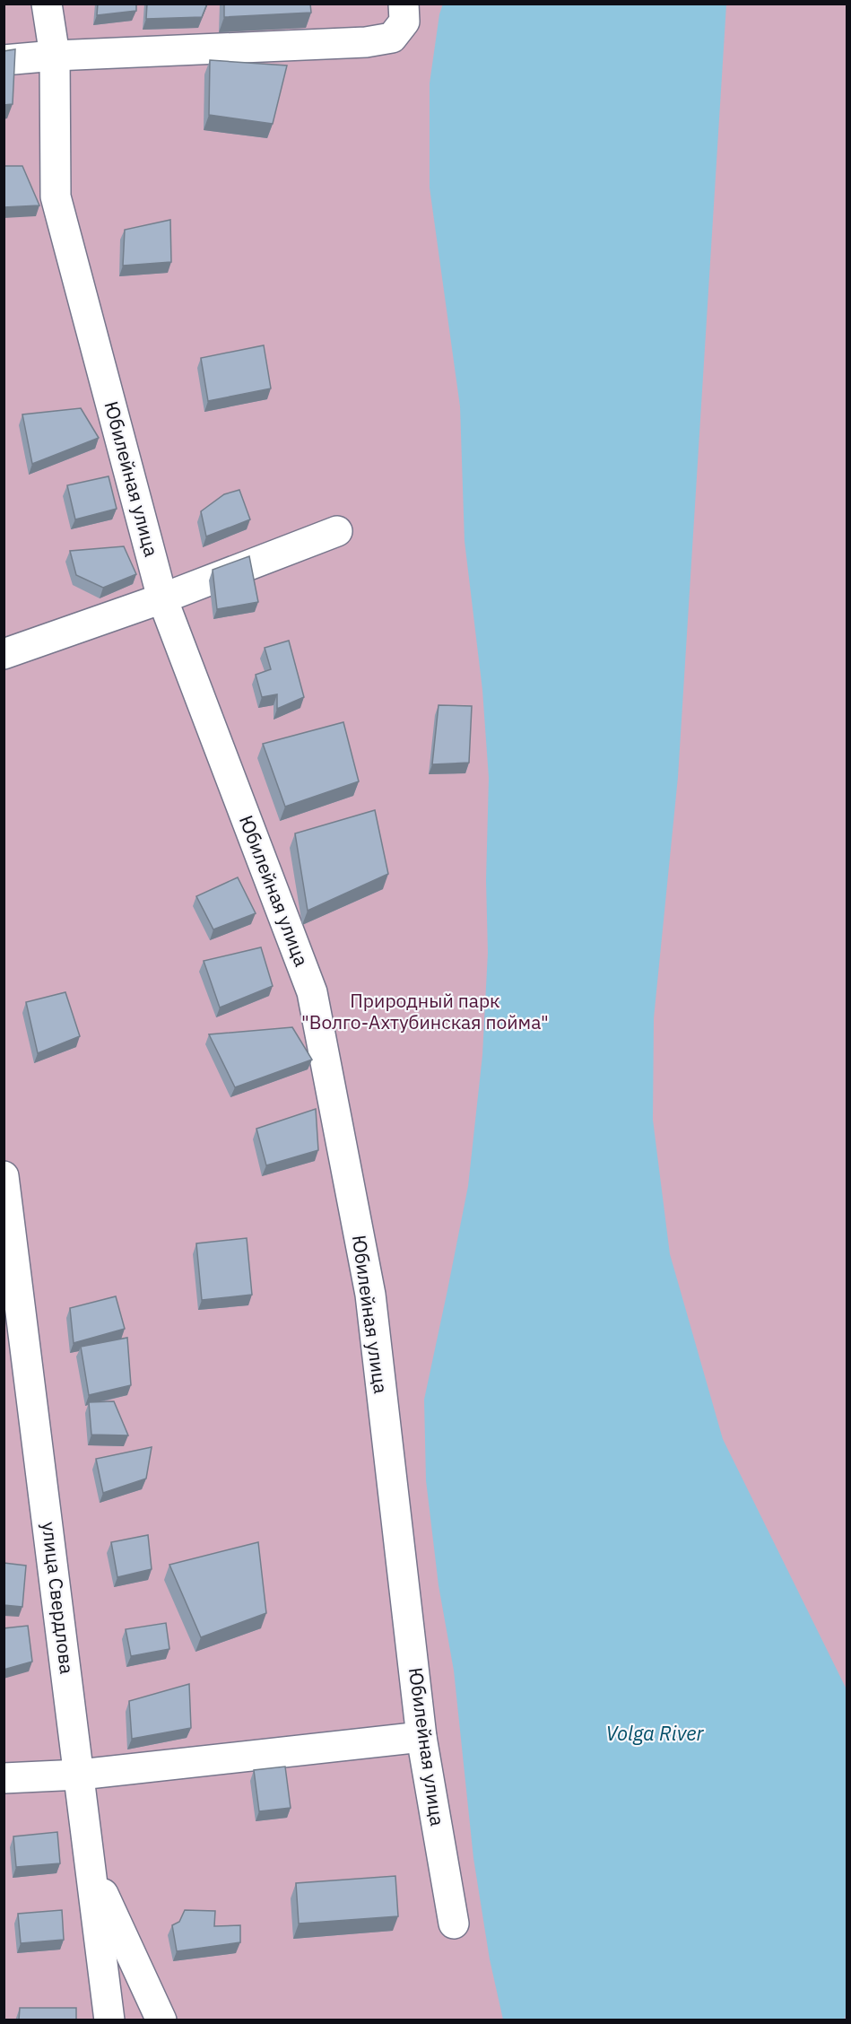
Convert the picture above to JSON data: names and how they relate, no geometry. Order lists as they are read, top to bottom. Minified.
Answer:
{"streets":{"street":["Юбилейная улица","улица Свердлова"]},"water":["Volga River"],"parks":["Природный парк \"Волго-Ахтубинская пойма\""]}
